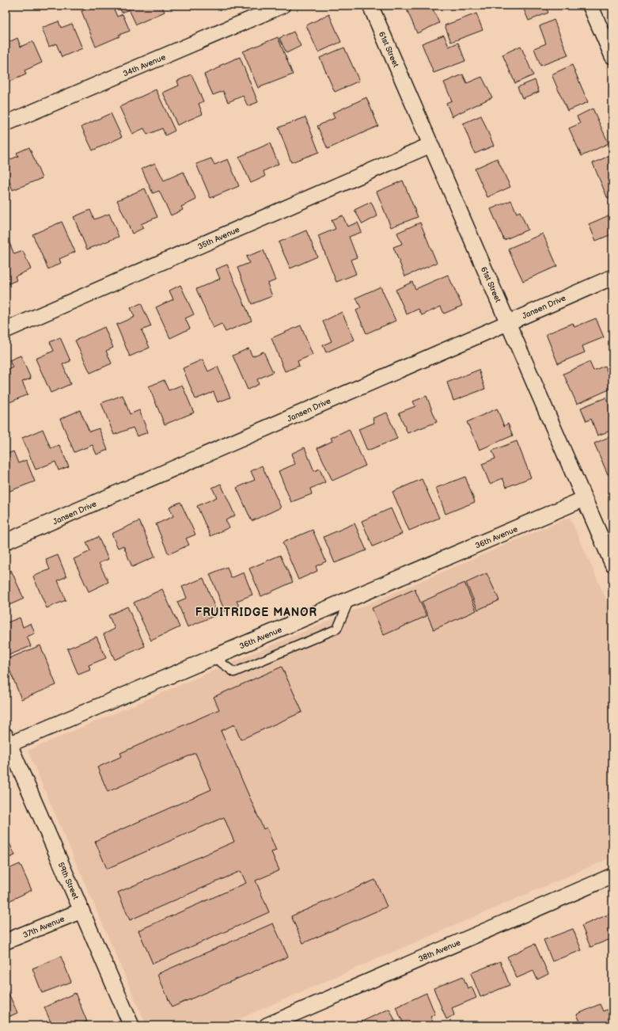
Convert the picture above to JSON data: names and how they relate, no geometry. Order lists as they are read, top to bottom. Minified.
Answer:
{"streets":{"street":["61st Street","34th Avenue","35th Avenue","Jansen Drive","36th Avenue","59th Street","37th Avenue","38th Avenue"]},"crossings":[["61st Street","35th Avenue"],["61st Street","Jansen Drive"],["61st Street","36th Avenue"],["36th Avenue","59th Street"],["59th Street","37th Avenue"]],"districts":["FRUITRIDGE MANOR"]}
